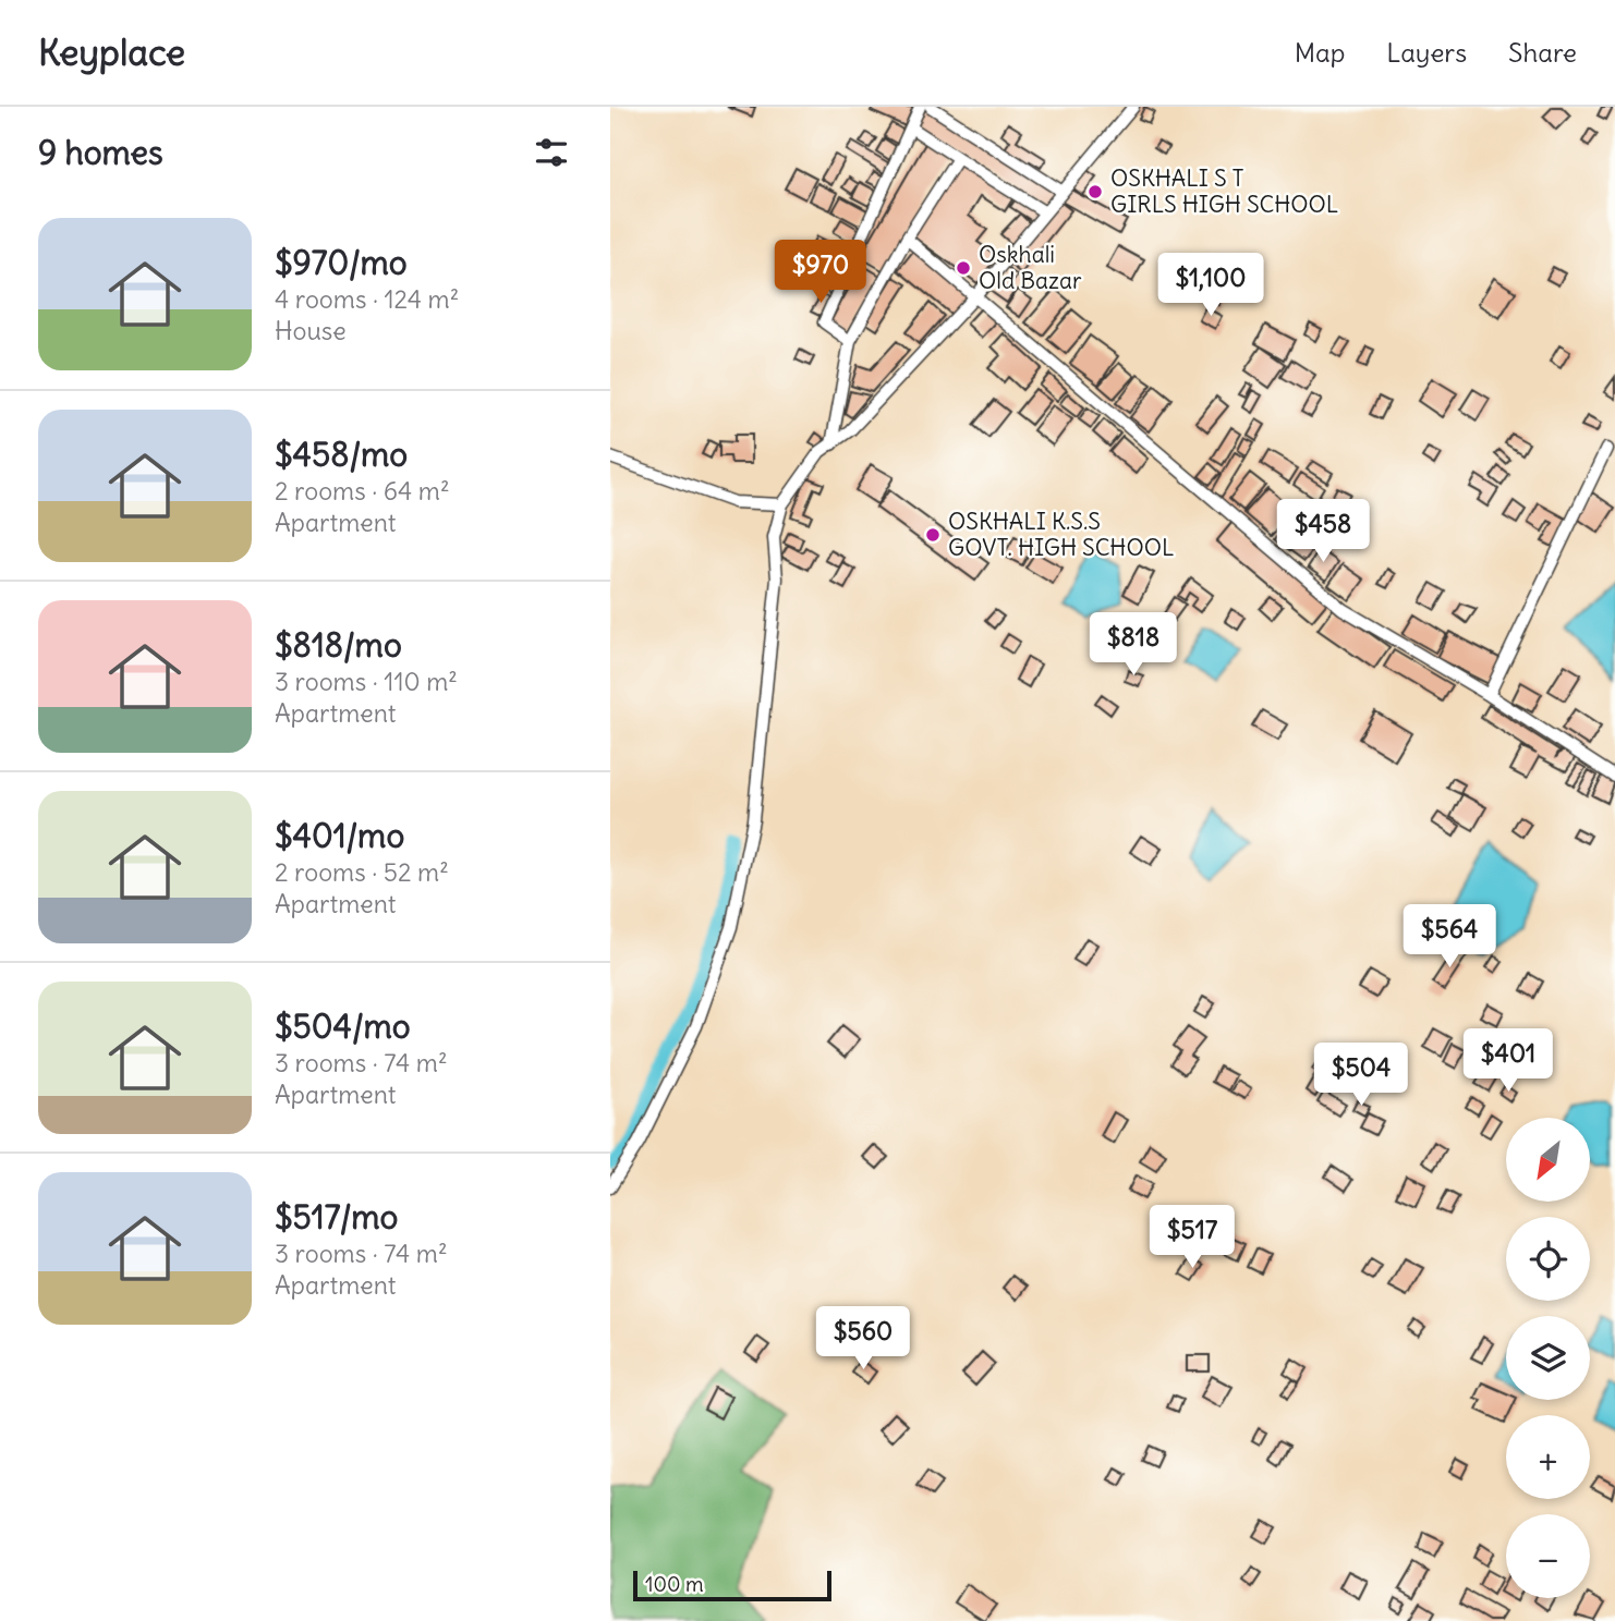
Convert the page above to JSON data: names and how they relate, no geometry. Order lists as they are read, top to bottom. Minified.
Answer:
{"places":["OSKHALI S T GIRLS HIGH SCHOOL","Oskhali Old Bazar","OSKHALI K.S.S GOVT. HIGH SCHOOL"],"scale_bar":"100 m","north":"bottom left","page":{"header":"Keyplace","nav":["Map","Layers","Share"],"heading":"9 homes","list":[{"name":"$970/mo","note":"4 rooms · 124 m² · House"},{"name":"$458/mo","note":"2 rooms · 64 m² · Apartment"},{"name":"$818/mo","note":"3 rooms · 110 m² · Apartment"},{"name":"$401/mo","note":"2 rooms · 52 m² · Apartment"},{"name":"$504/mo","note":"3 rooms · 74 m² · Apartment"},{"name":"$517/mo","note":"3 rooms · 74 m² · Apartment"}],"price":["$970","$1,100","$458","$818","$564","$401","$504","$517","$560"],"map_buttons":["+","−"],"scale":"100 m"}}
